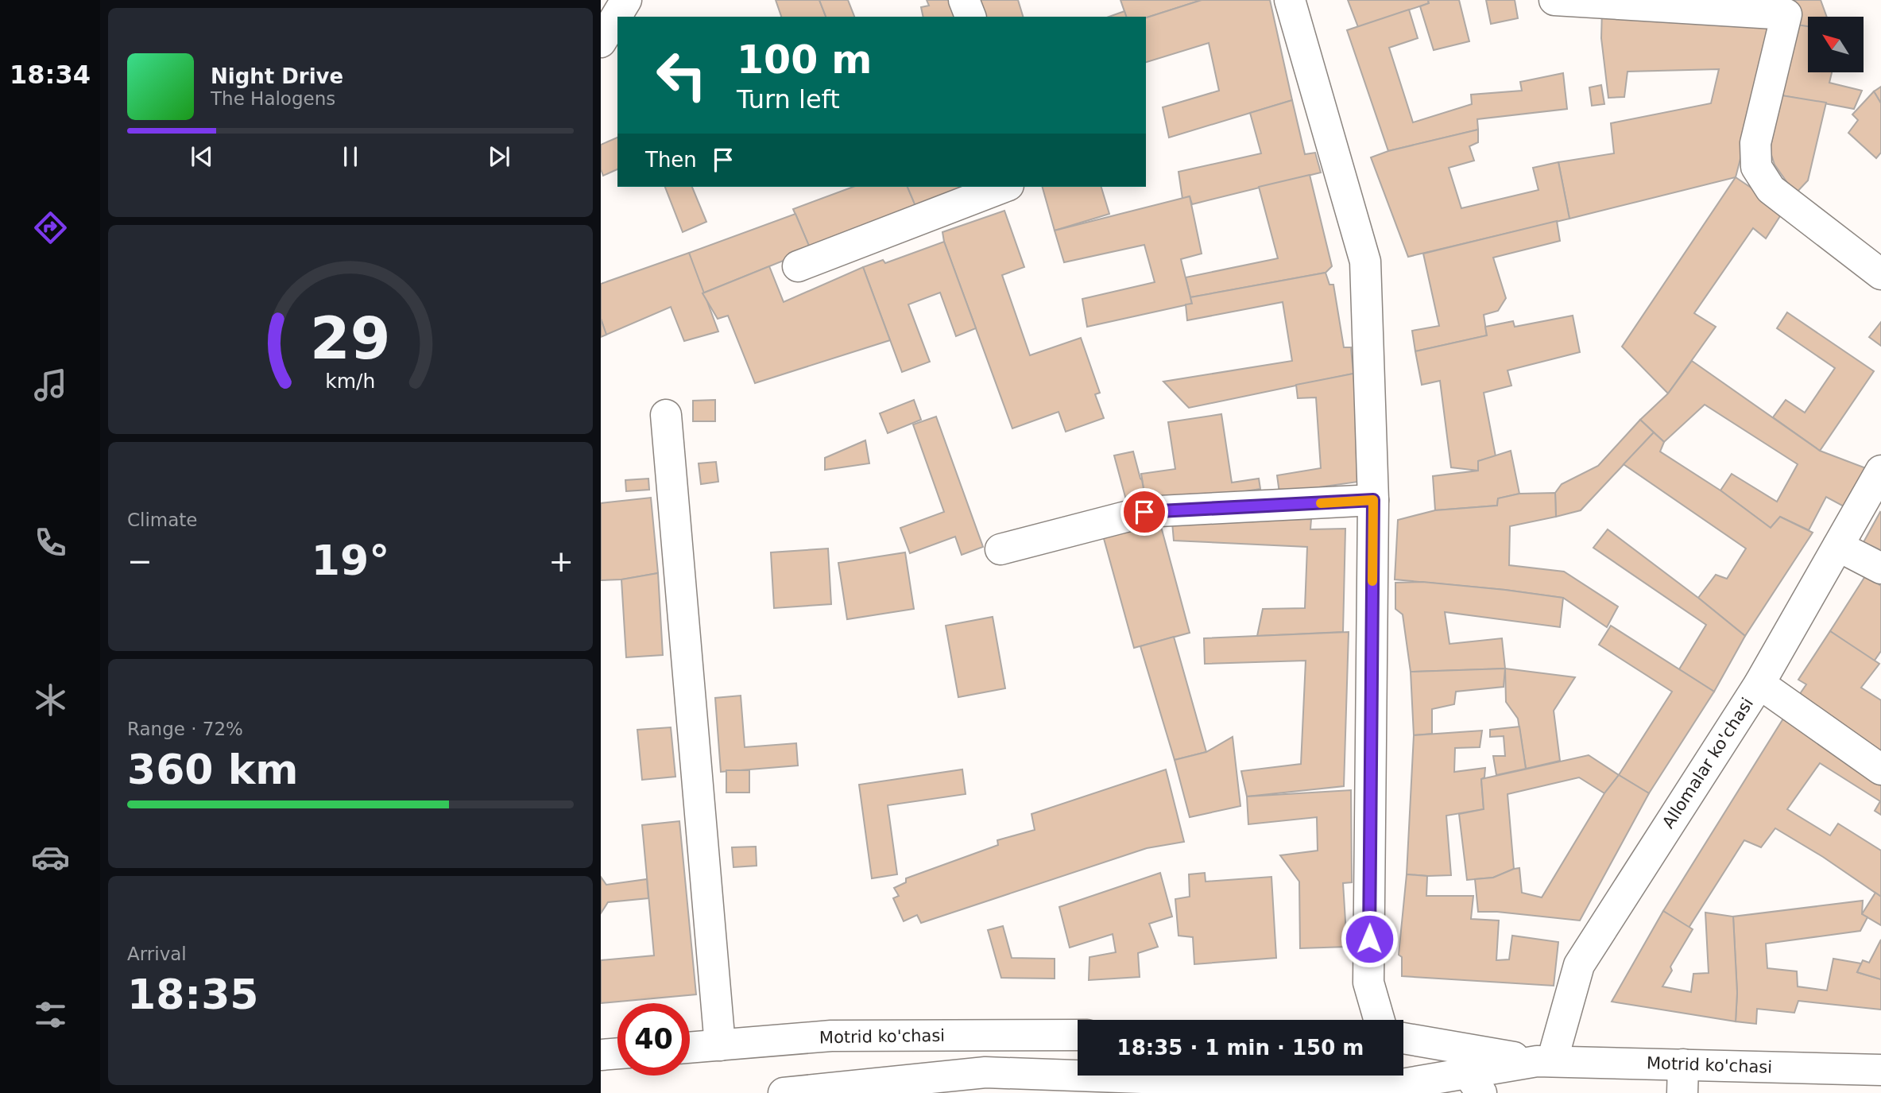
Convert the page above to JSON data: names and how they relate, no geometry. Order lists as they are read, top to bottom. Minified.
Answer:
{"streets":{"street":["Allomalar ko'chasi","Motrid ko'chasi"]},"crossings":[["Allomalar ko'chasi","Motrid ko'chasi"]],"north":"top left","page":{"tabs":"18:34","turn":["100 m","Turn left"],"song":["Night Drive","The Halogens"],"then":"Then","tile":["Climate",["Range · 72%","360 km"],["Arrival","18:35"]],"heat":["−","19°","+"],"limit":"40","trip":"18:35 · 1 min · 150 m","gauge":["29","km/h"]}}
